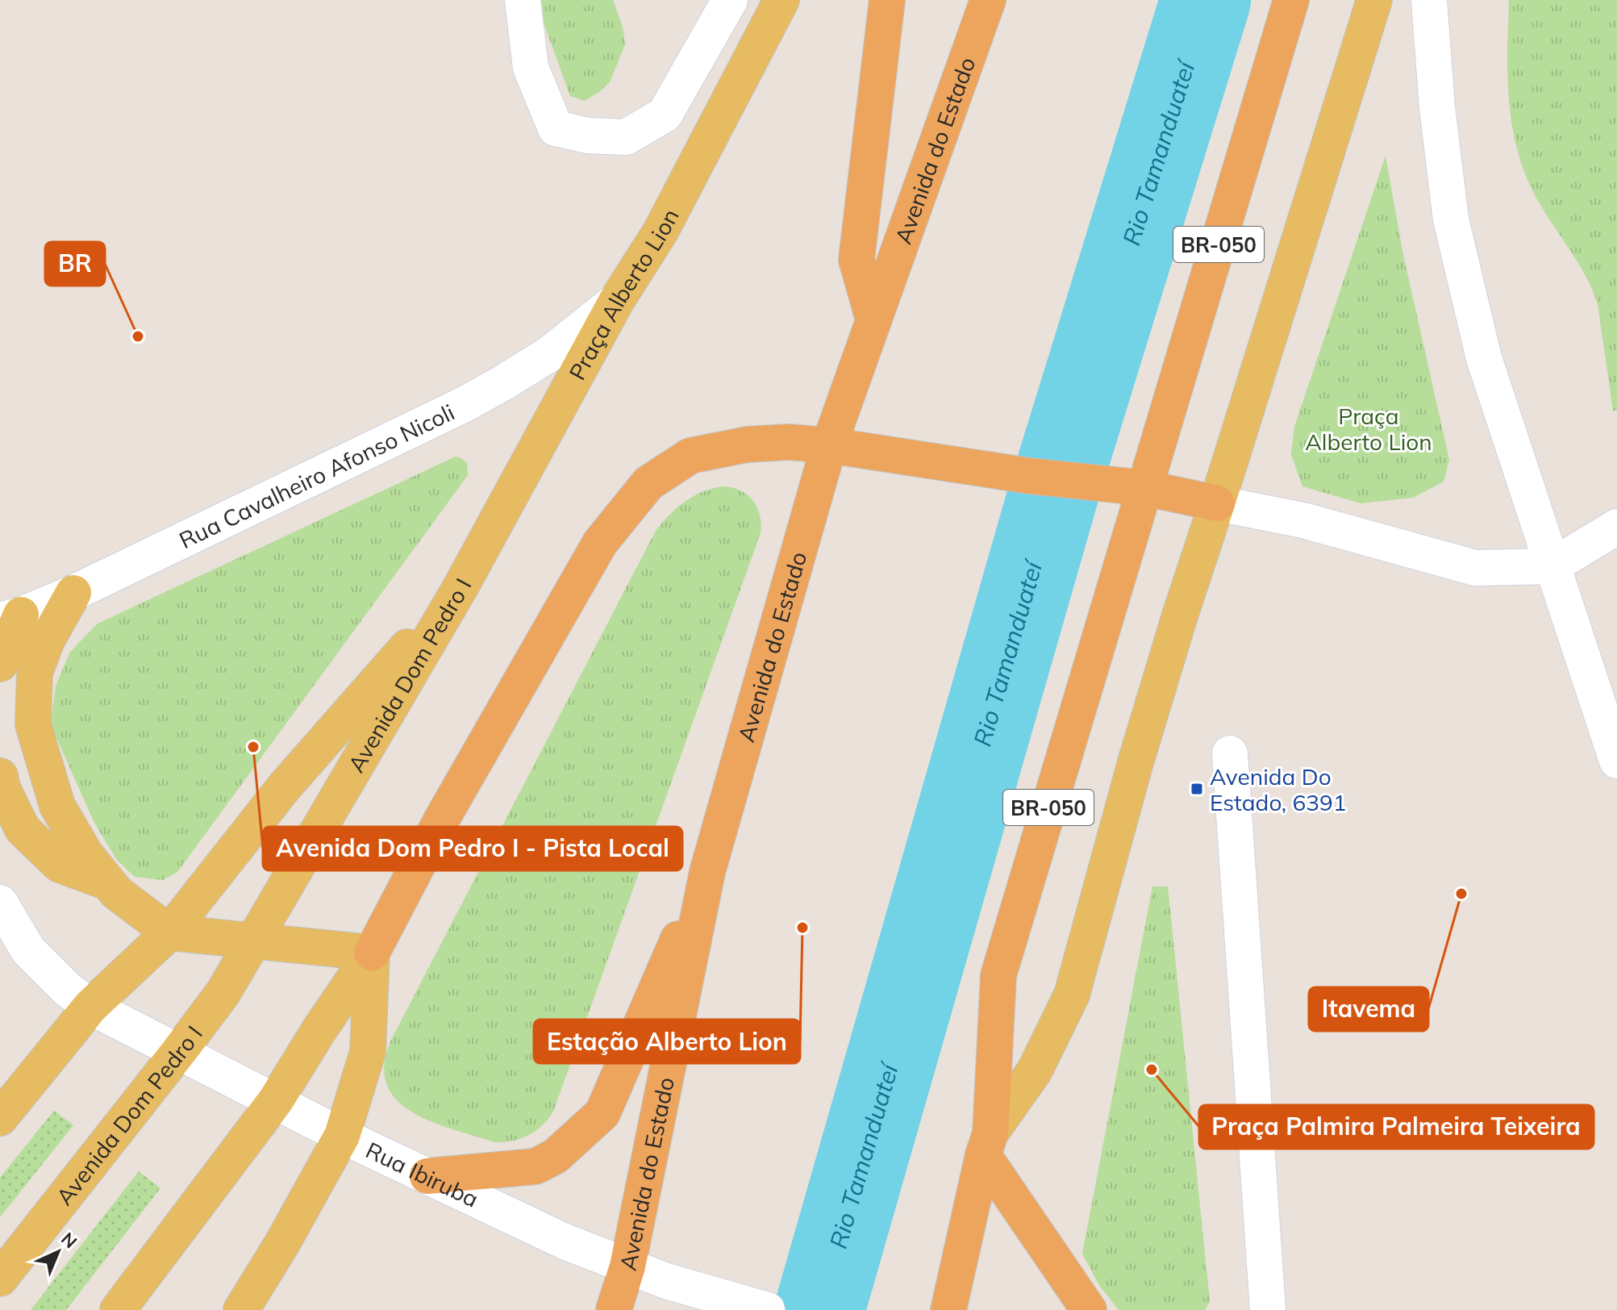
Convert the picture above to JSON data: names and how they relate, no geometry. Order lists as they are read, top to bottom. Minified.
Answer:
{"streets":{"highway":["Avenida do Estado","BR-050"],"main road":["Praça Alberto Lion","Avenida Dom Pedro I"],"street":["Rua Cavalheiro Afonso Nicoli","Rua Ibiruba"]},"crossings":[["Avenida do Estado","Rua Ibiruba"],["Praça Alberto Lion","Rua Cavalheiro Afonso Nicoli"],["Praça Alberto Lion","Avenida Dom Pedro I"],["Avenida Dom Pedro I","Rua Ibiruba"]],"water":["Rio Tamanduateí"],"parks":["Praça Alberto Lion"],"places":{"other":["BR","Avenida Dom Pedro I - Pista Local","Itavema","Estação Alberto Lion","Praça Palmira Palmeira Teixeira"],"transit":["Avenida Do Estado, 6391"]},"north":"top right"}
